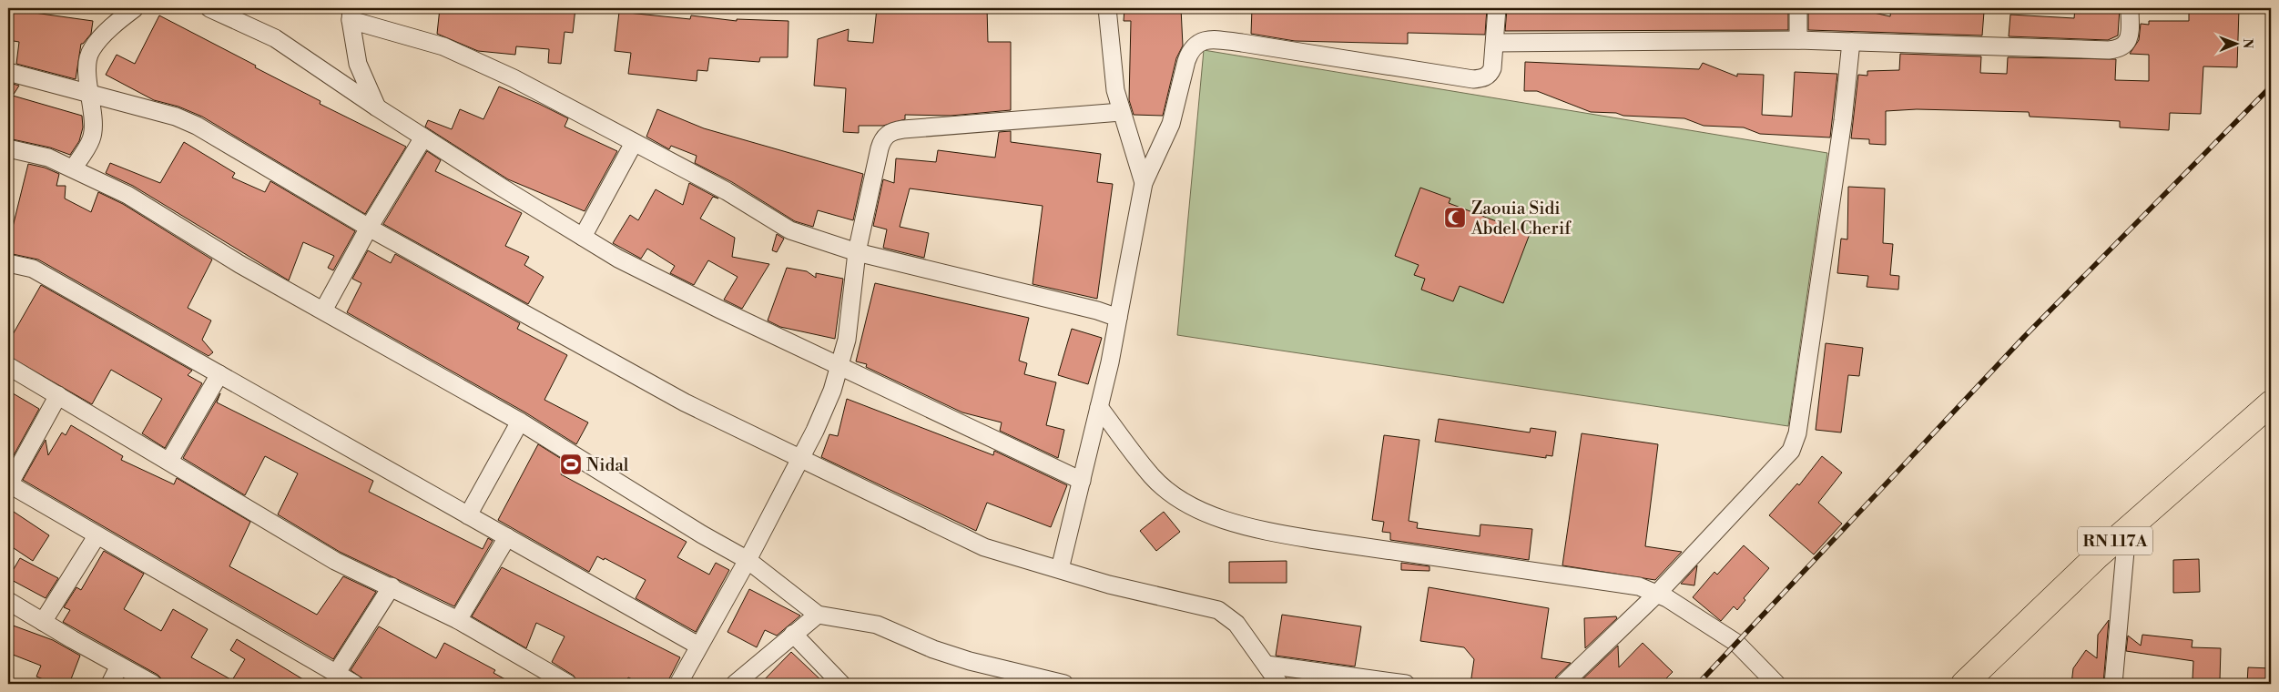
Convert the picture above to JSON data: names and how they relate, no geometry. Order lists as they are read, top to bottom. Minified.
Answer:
{"streets":{"main road":["RN 117A"]},"places":{"mosque":["Zaouia Sidi Abdel Cherif"],"sports":["Nidal"]},"north":"right"}
